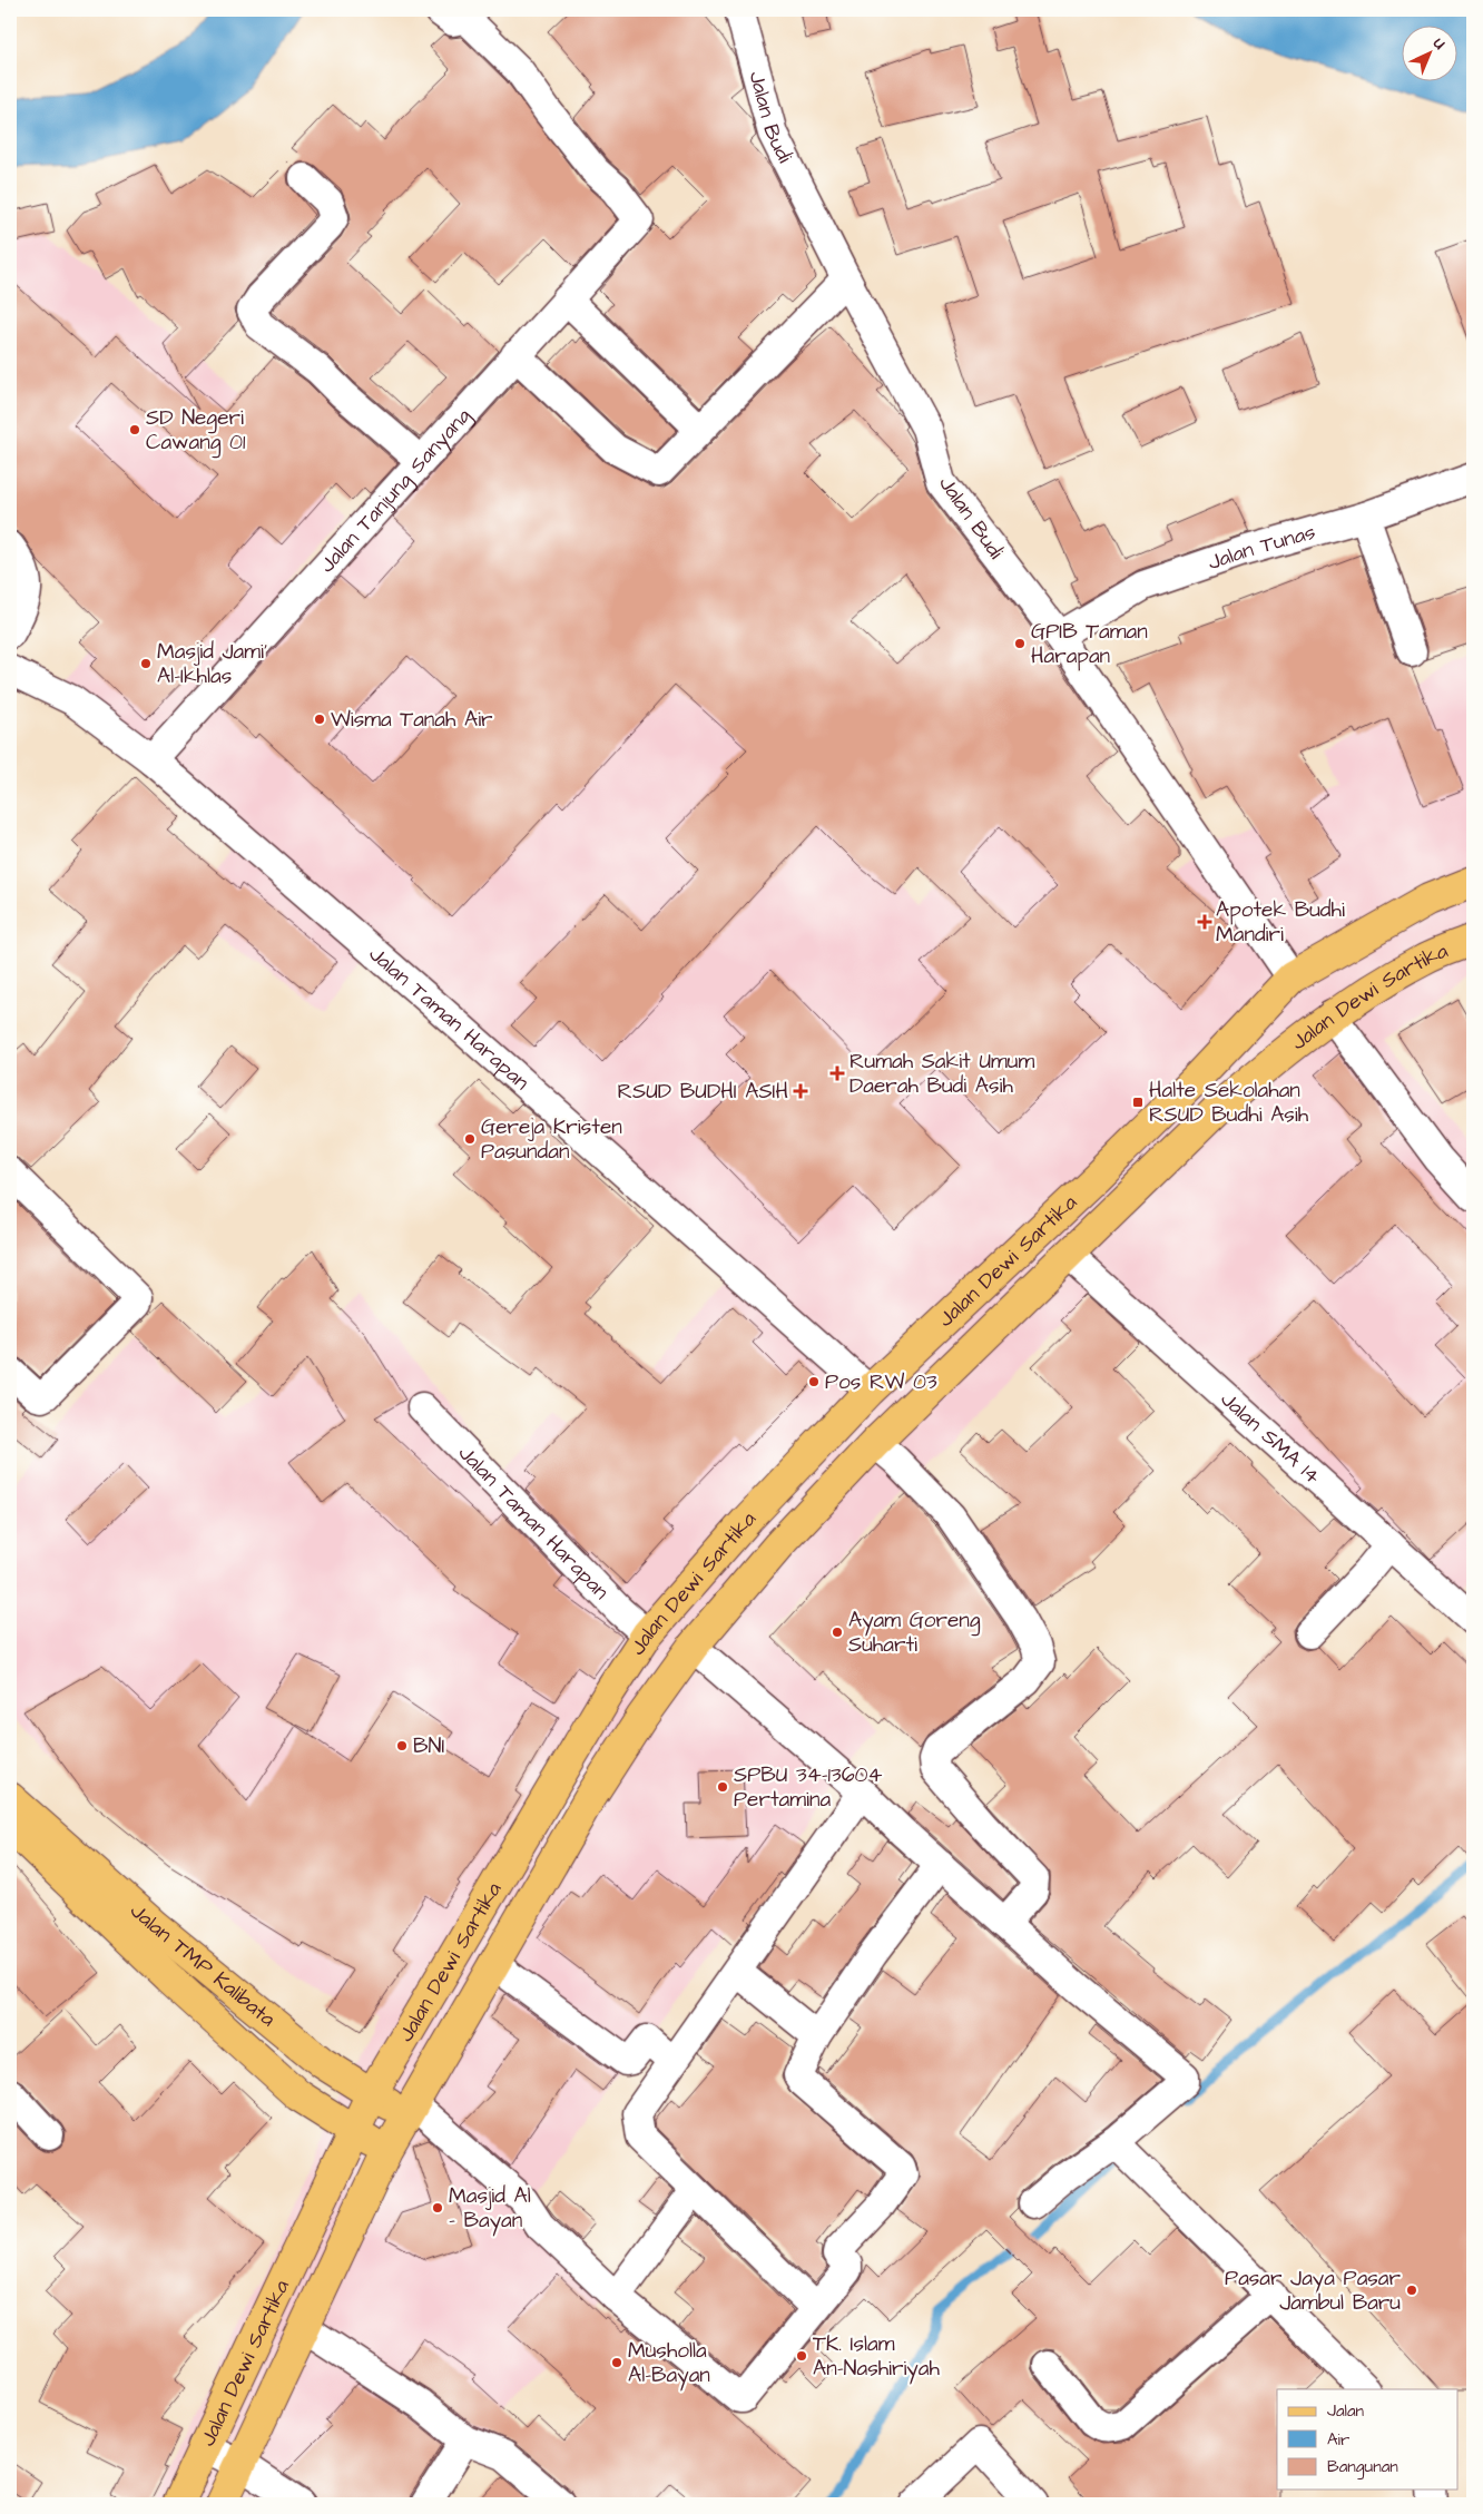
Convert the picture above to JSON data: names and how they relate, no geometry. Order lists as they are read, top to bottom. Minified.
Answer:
{"streets":{"main road":["Jalan Dewi Sartika","Jalan TMP Kalibata"],"street":["Jalan Budi","Jalan Tanjung Sanyang","Jalan Tunas","Jalan Taman Harapan","Jalan SMA 14"]},"crossings":[["Jalan Budi","Jalan Tunas"],["Jalan Budi","Jalan Dewi Sartika"],["Jalan Tanjung Sanyang","Jalan Taman Harapan"],["Jalan Dewi Sartika","Jalan Taman Harapan"],["Jalan Dewi Sartika","Jalan SMA 14"],["Jalan Dewi Sartika","Jalan TMP Kalibata"]],"places":{"other":["SD Negeri Cawang 01","GPIB Taman Harapan","Masjid Jami' Al-Ikhlas","Wisma Tanah Air","Gereja Kristen Pasundan","Pos RW 03","Ayam Goreng Suharti","BNI","SPBU 34-13604 Pertamina","Masjid Al - Bayan","Pasar Jaya Pasar Jambul Baru","TK. Islam An-Nashiriyah","Musholla Al-Bayan"],"health":["Apotek Budhi Mandiri","Rumah Sakit Umum Daerah Budi Asih","RSUD BUDHI ASIH"],"transit":["Halte Sekolahan RSUD Budhi Asih"]},"legend":["Jalan","Air","Bangunan"],"north":"top right"}
